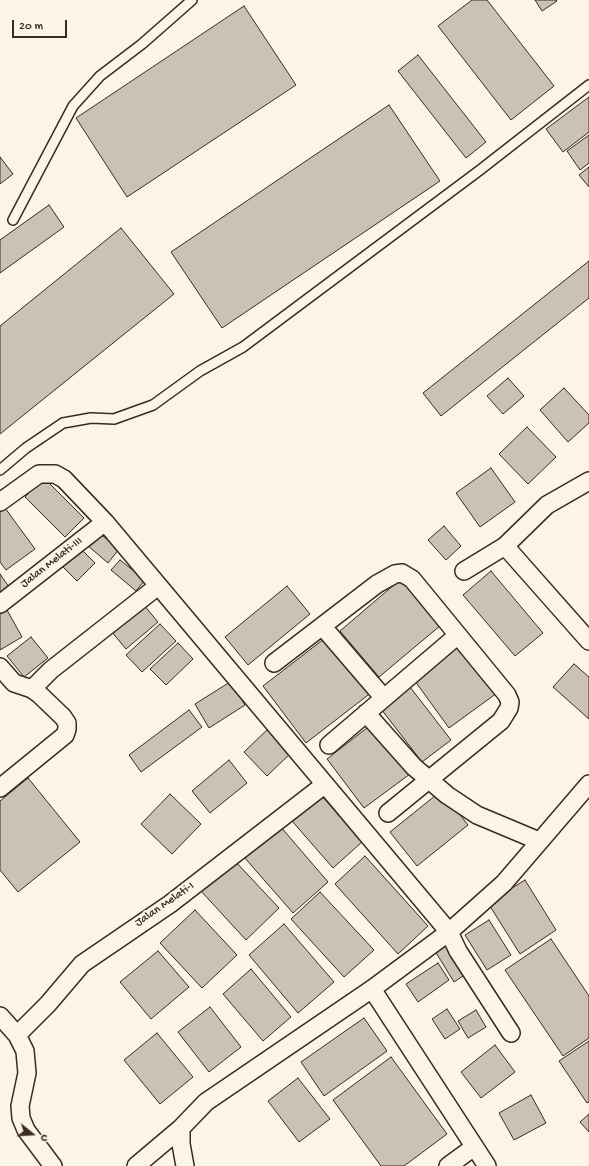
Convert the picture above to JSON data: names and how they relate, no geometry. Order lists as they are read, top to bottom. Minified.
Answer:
{"streets":{"street":["Jalan Melati-III","Jalan Melati-I"]},"scale_bar":"20 m","north":"right"}
